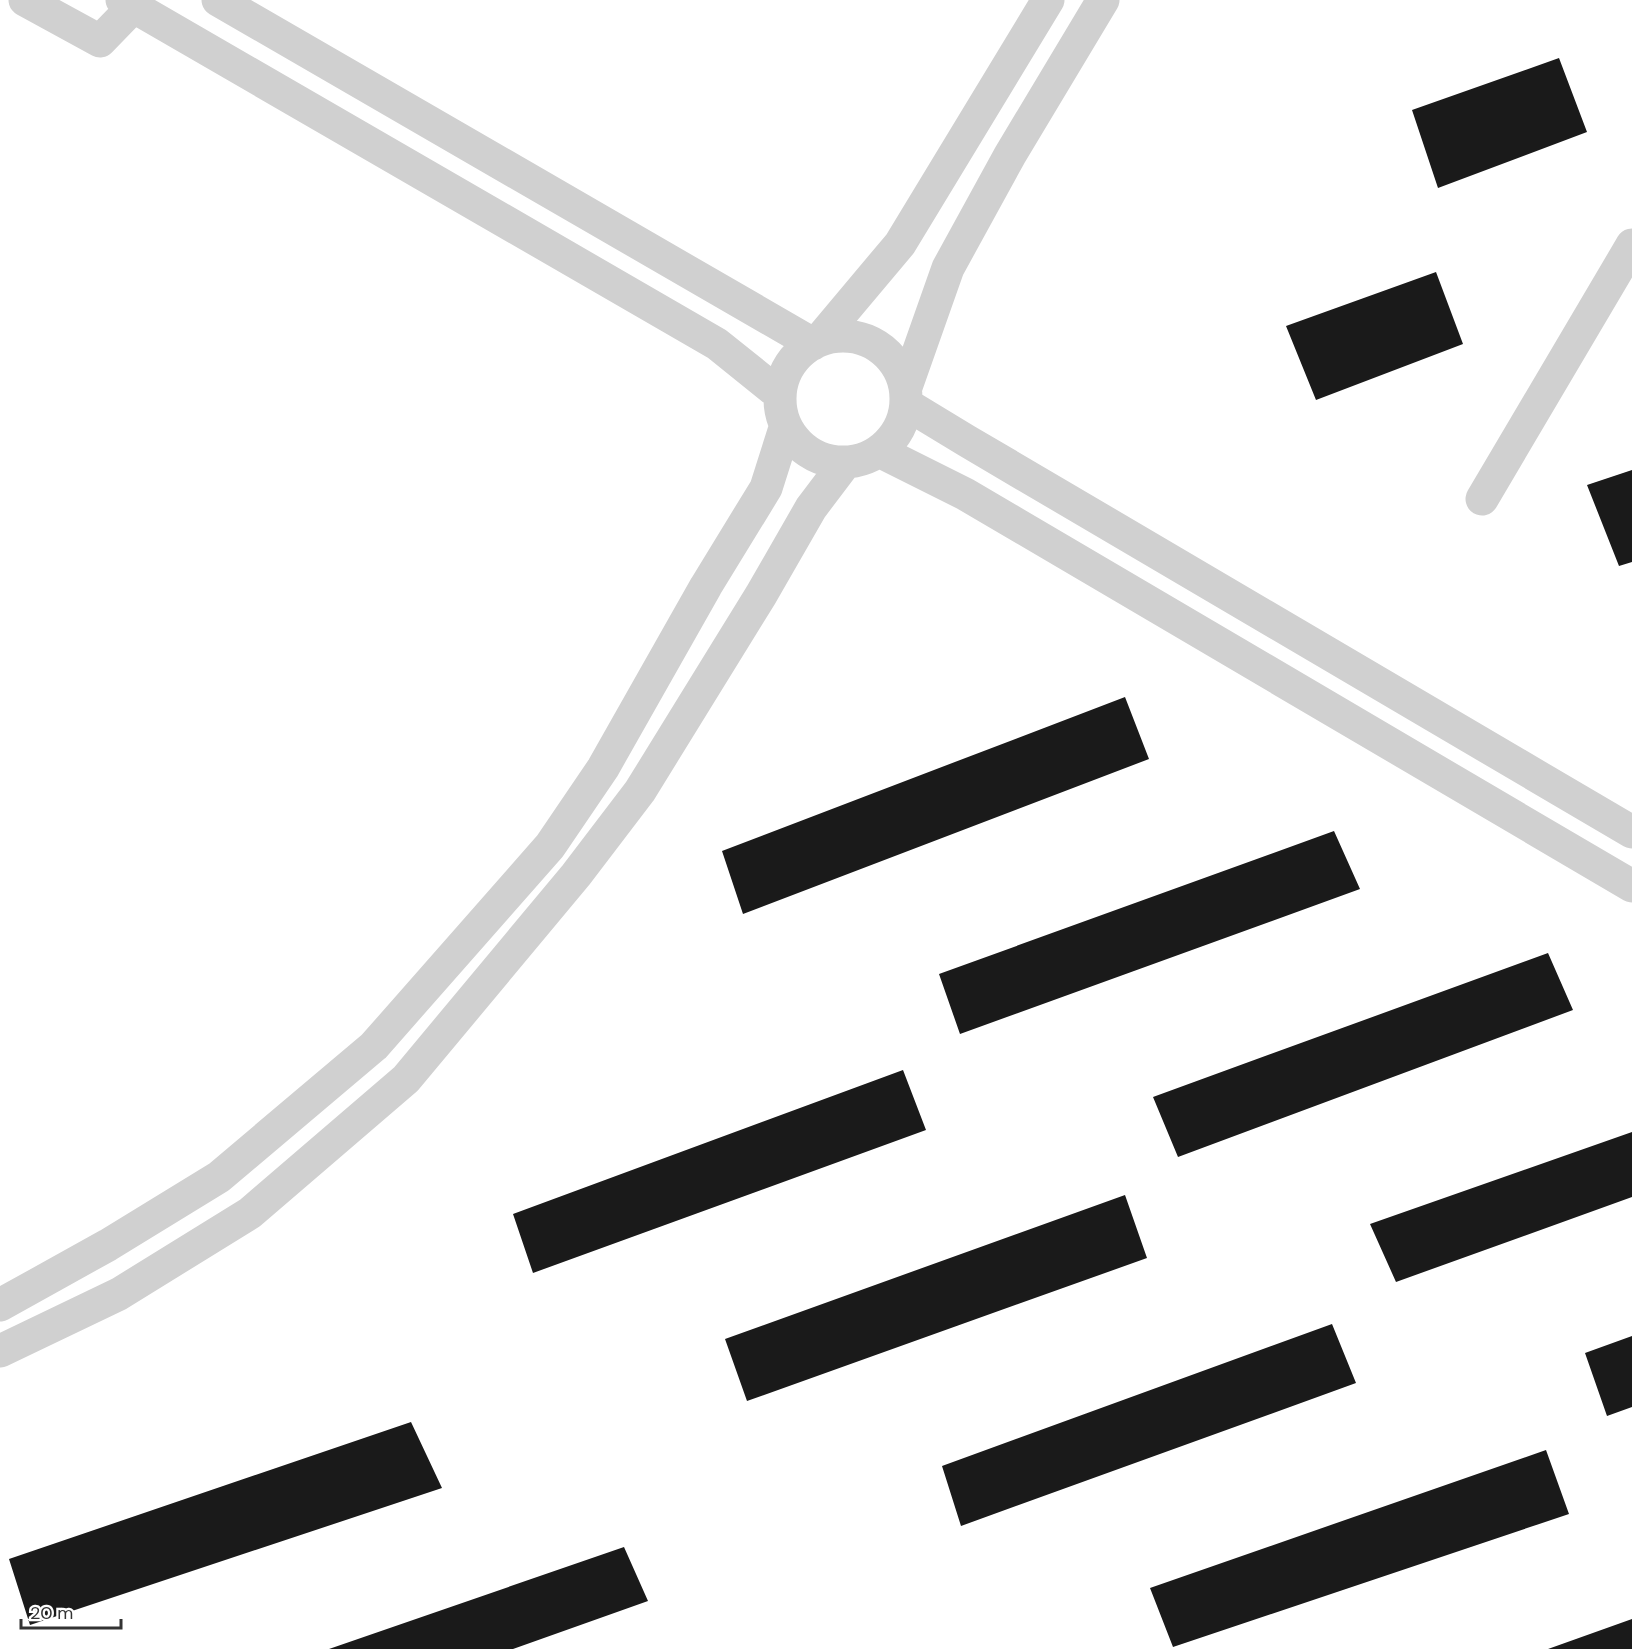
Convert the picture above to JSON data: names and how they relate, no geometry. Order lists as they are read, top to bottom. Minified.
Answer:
{"scale_bar":"20 m"}
